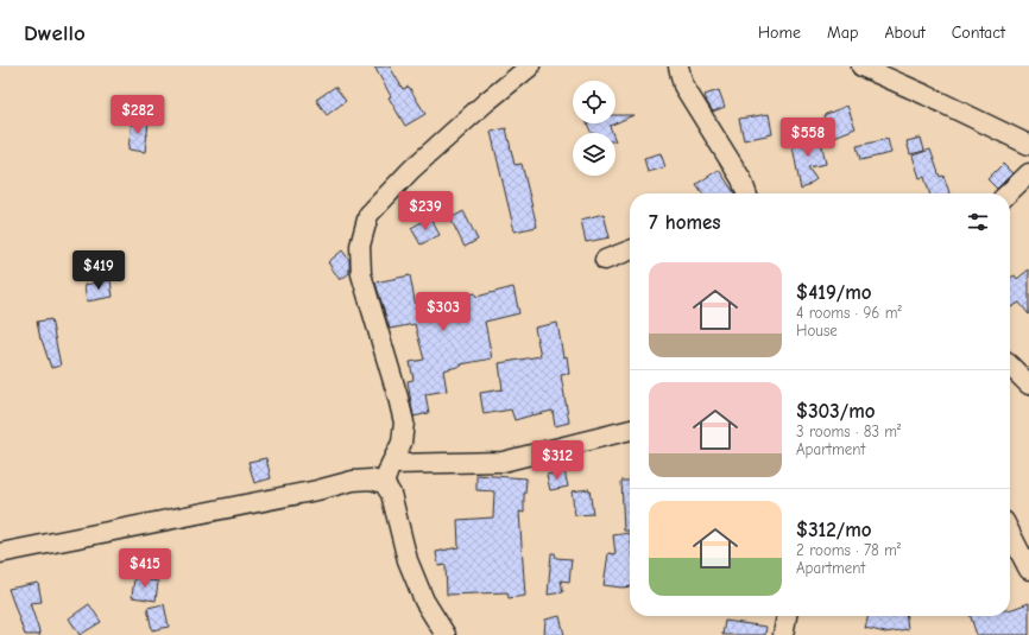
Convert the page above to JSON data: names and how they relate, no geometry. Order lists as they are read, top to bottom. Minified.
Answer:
{"page":{"header":"Dwello","nav":["Home","Map","About","Contact"],"price":["$282","$558","$239","$419","$303","$312","$415"],"heading":"7 homes","list":[{"name":"$419/mo","note":"4 rooms · 96 m² · House"},{"name":"$303/mo","note":"3 rooms · 83 m² · Apartment"},{"name":"$312/mo","note":"2 rooms · 78 m² · Apartment"}]}}
